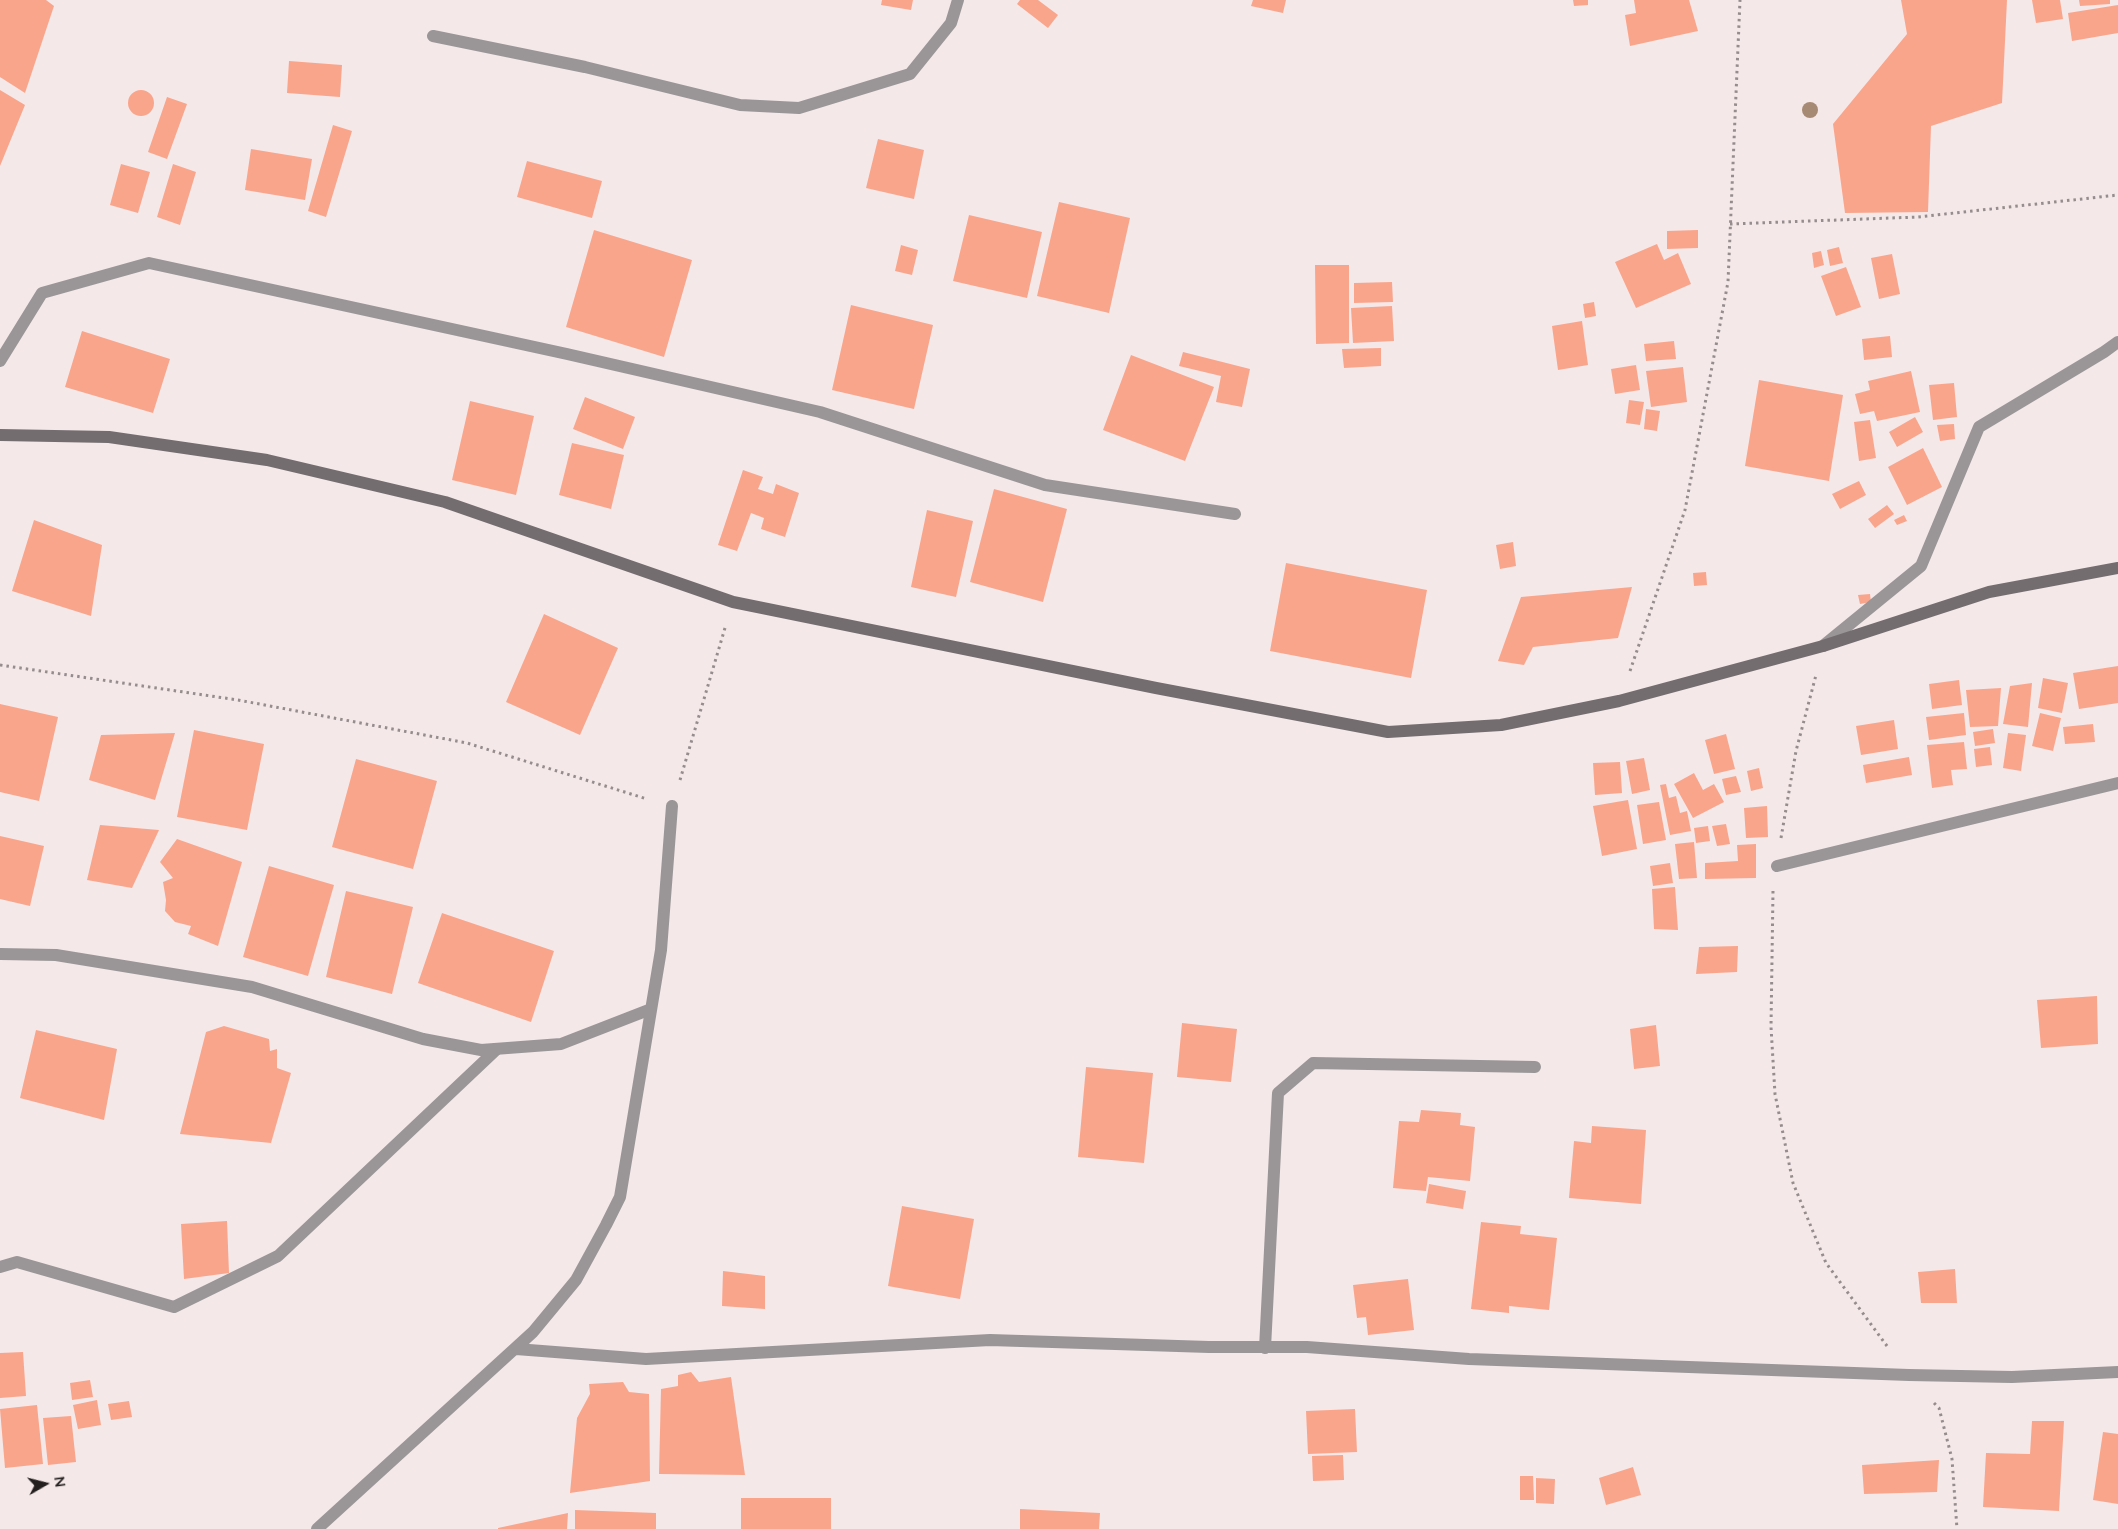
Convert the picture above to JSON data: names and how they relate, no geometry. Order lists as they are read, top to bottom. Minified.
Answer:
{"north":"right"}
